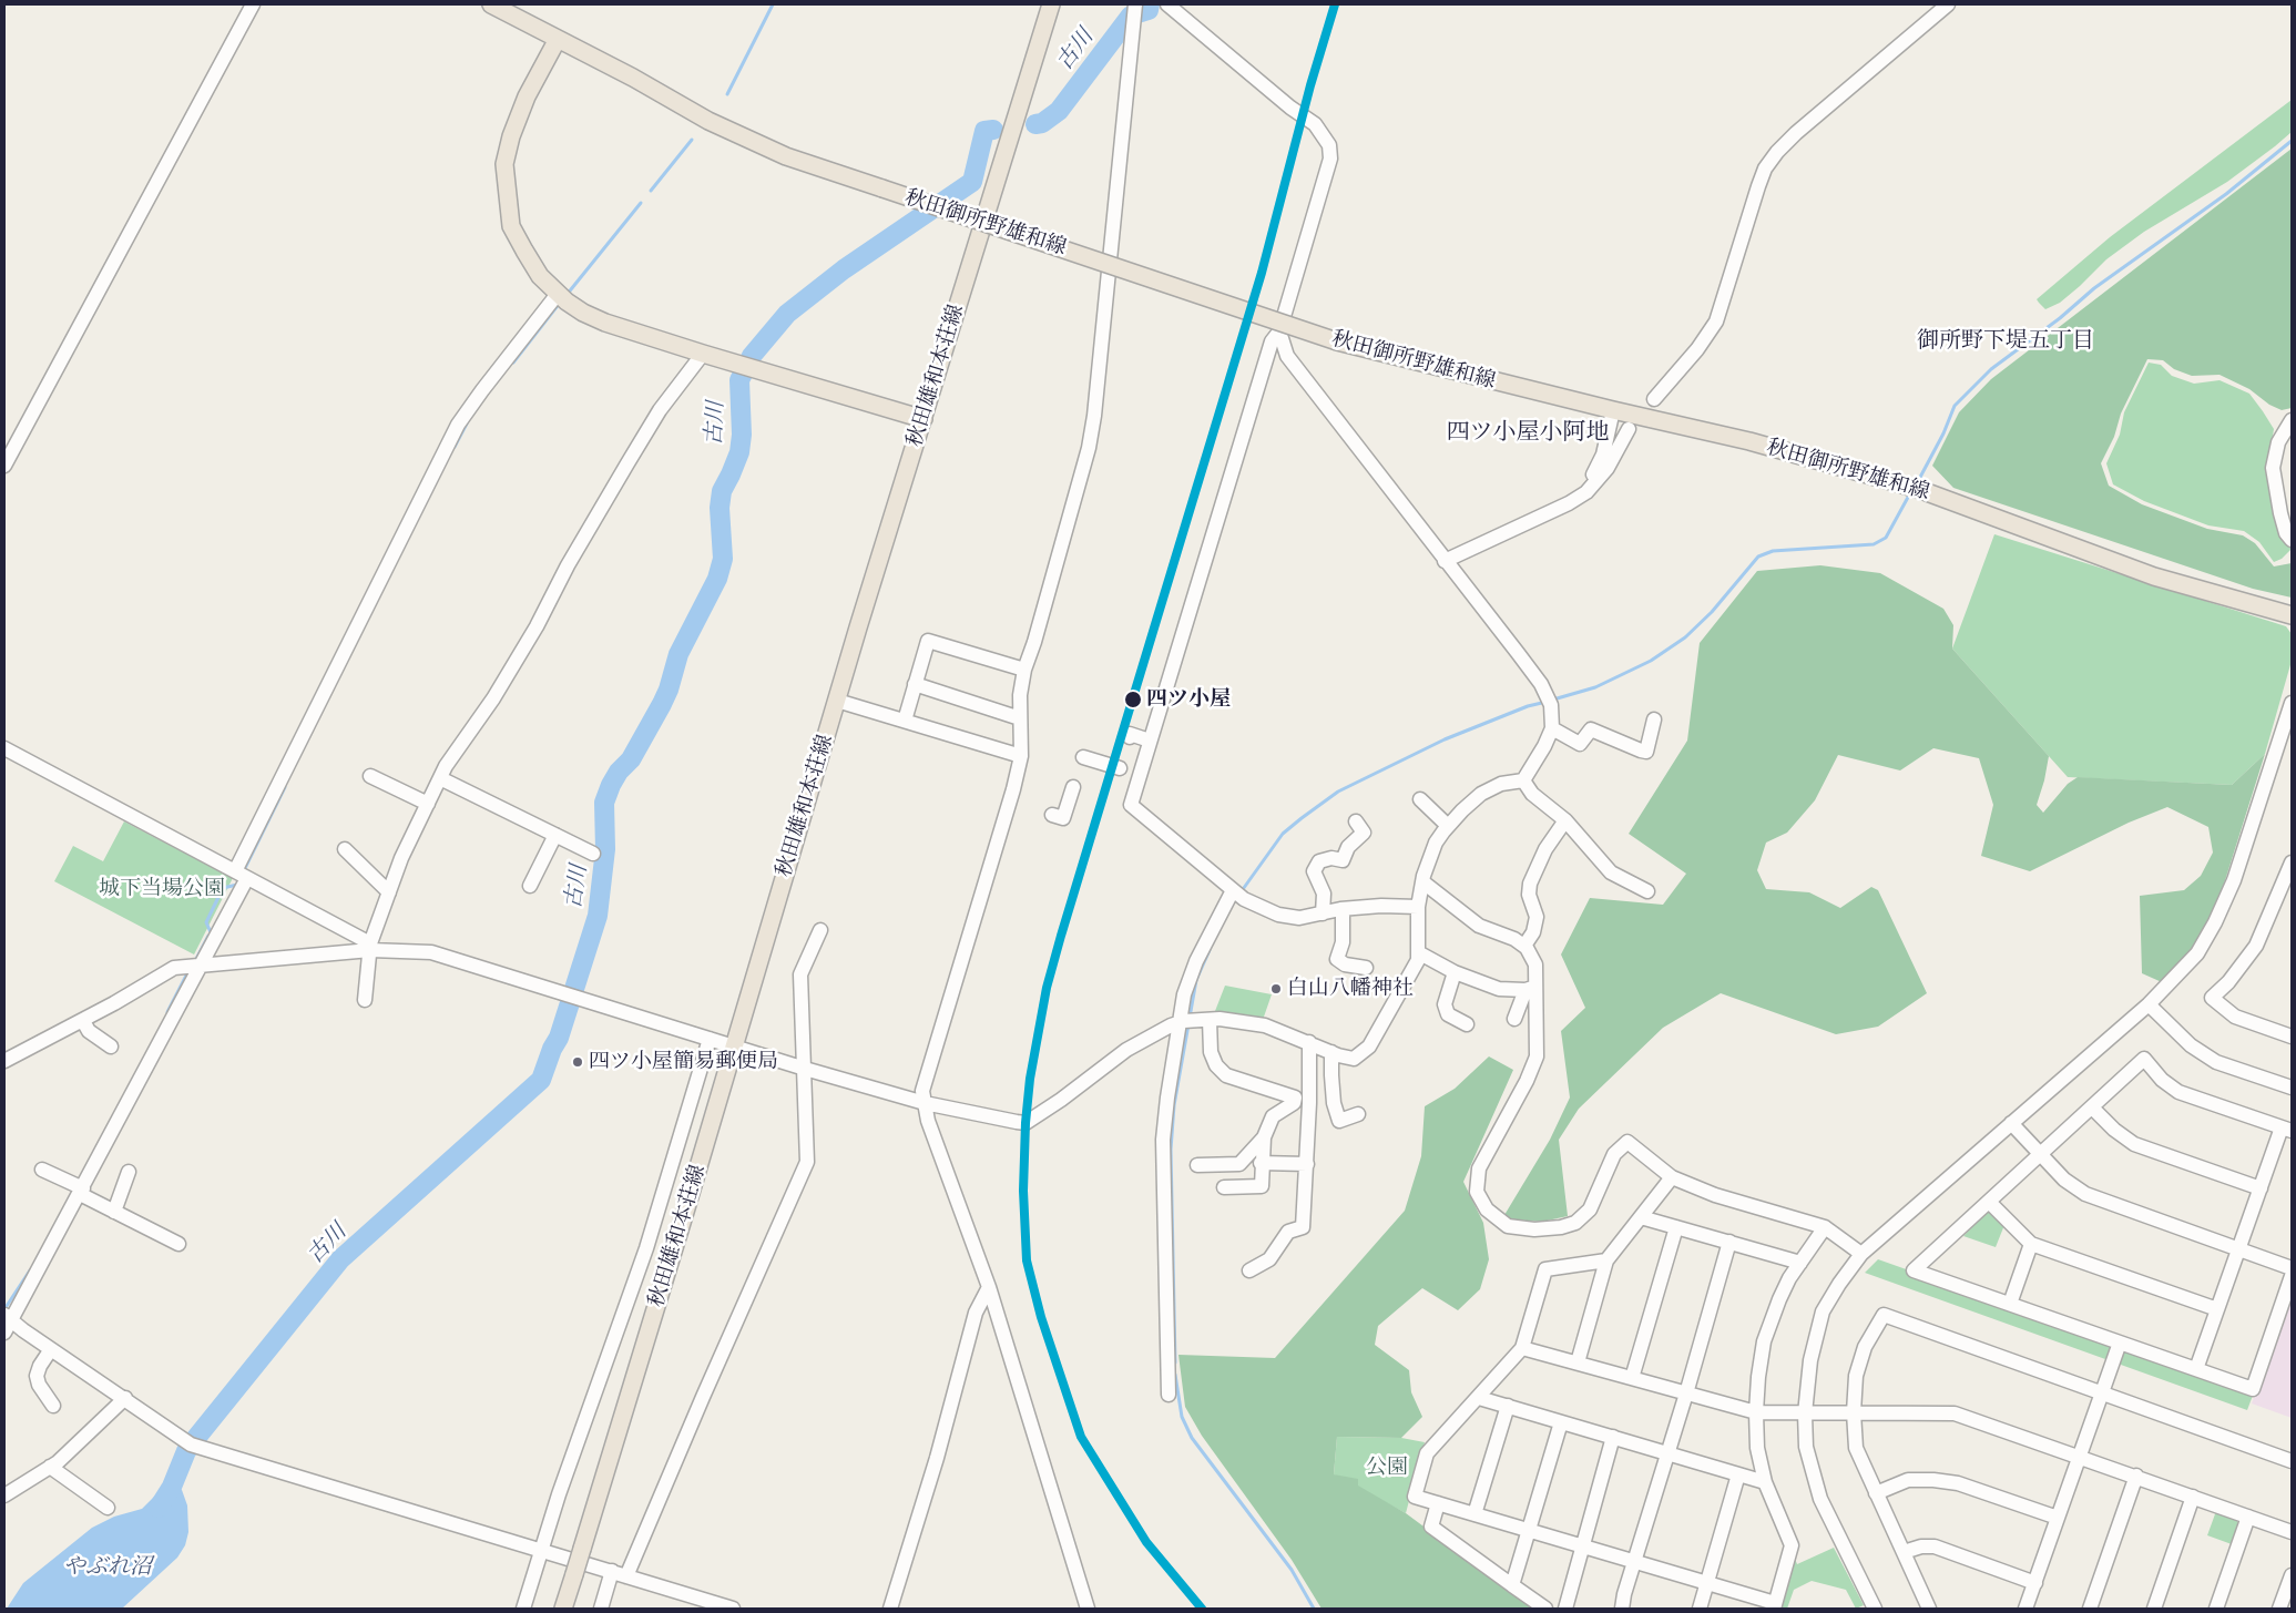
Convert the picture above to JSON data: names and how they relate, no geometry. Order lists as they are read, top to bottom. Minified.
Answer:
{"streets":{"main road":["秋田御所野雄和線","秋田雄和本荘線"]},"districts":["御所野下堤五丁目","四ツ小屋小阿地"],"water":["古川","やぶれ沼"],"parks":["城下当場公園","公園"],"places":["四ツ小屋","白山八幡神社","四ツ小屋簡易郵便局"]}
